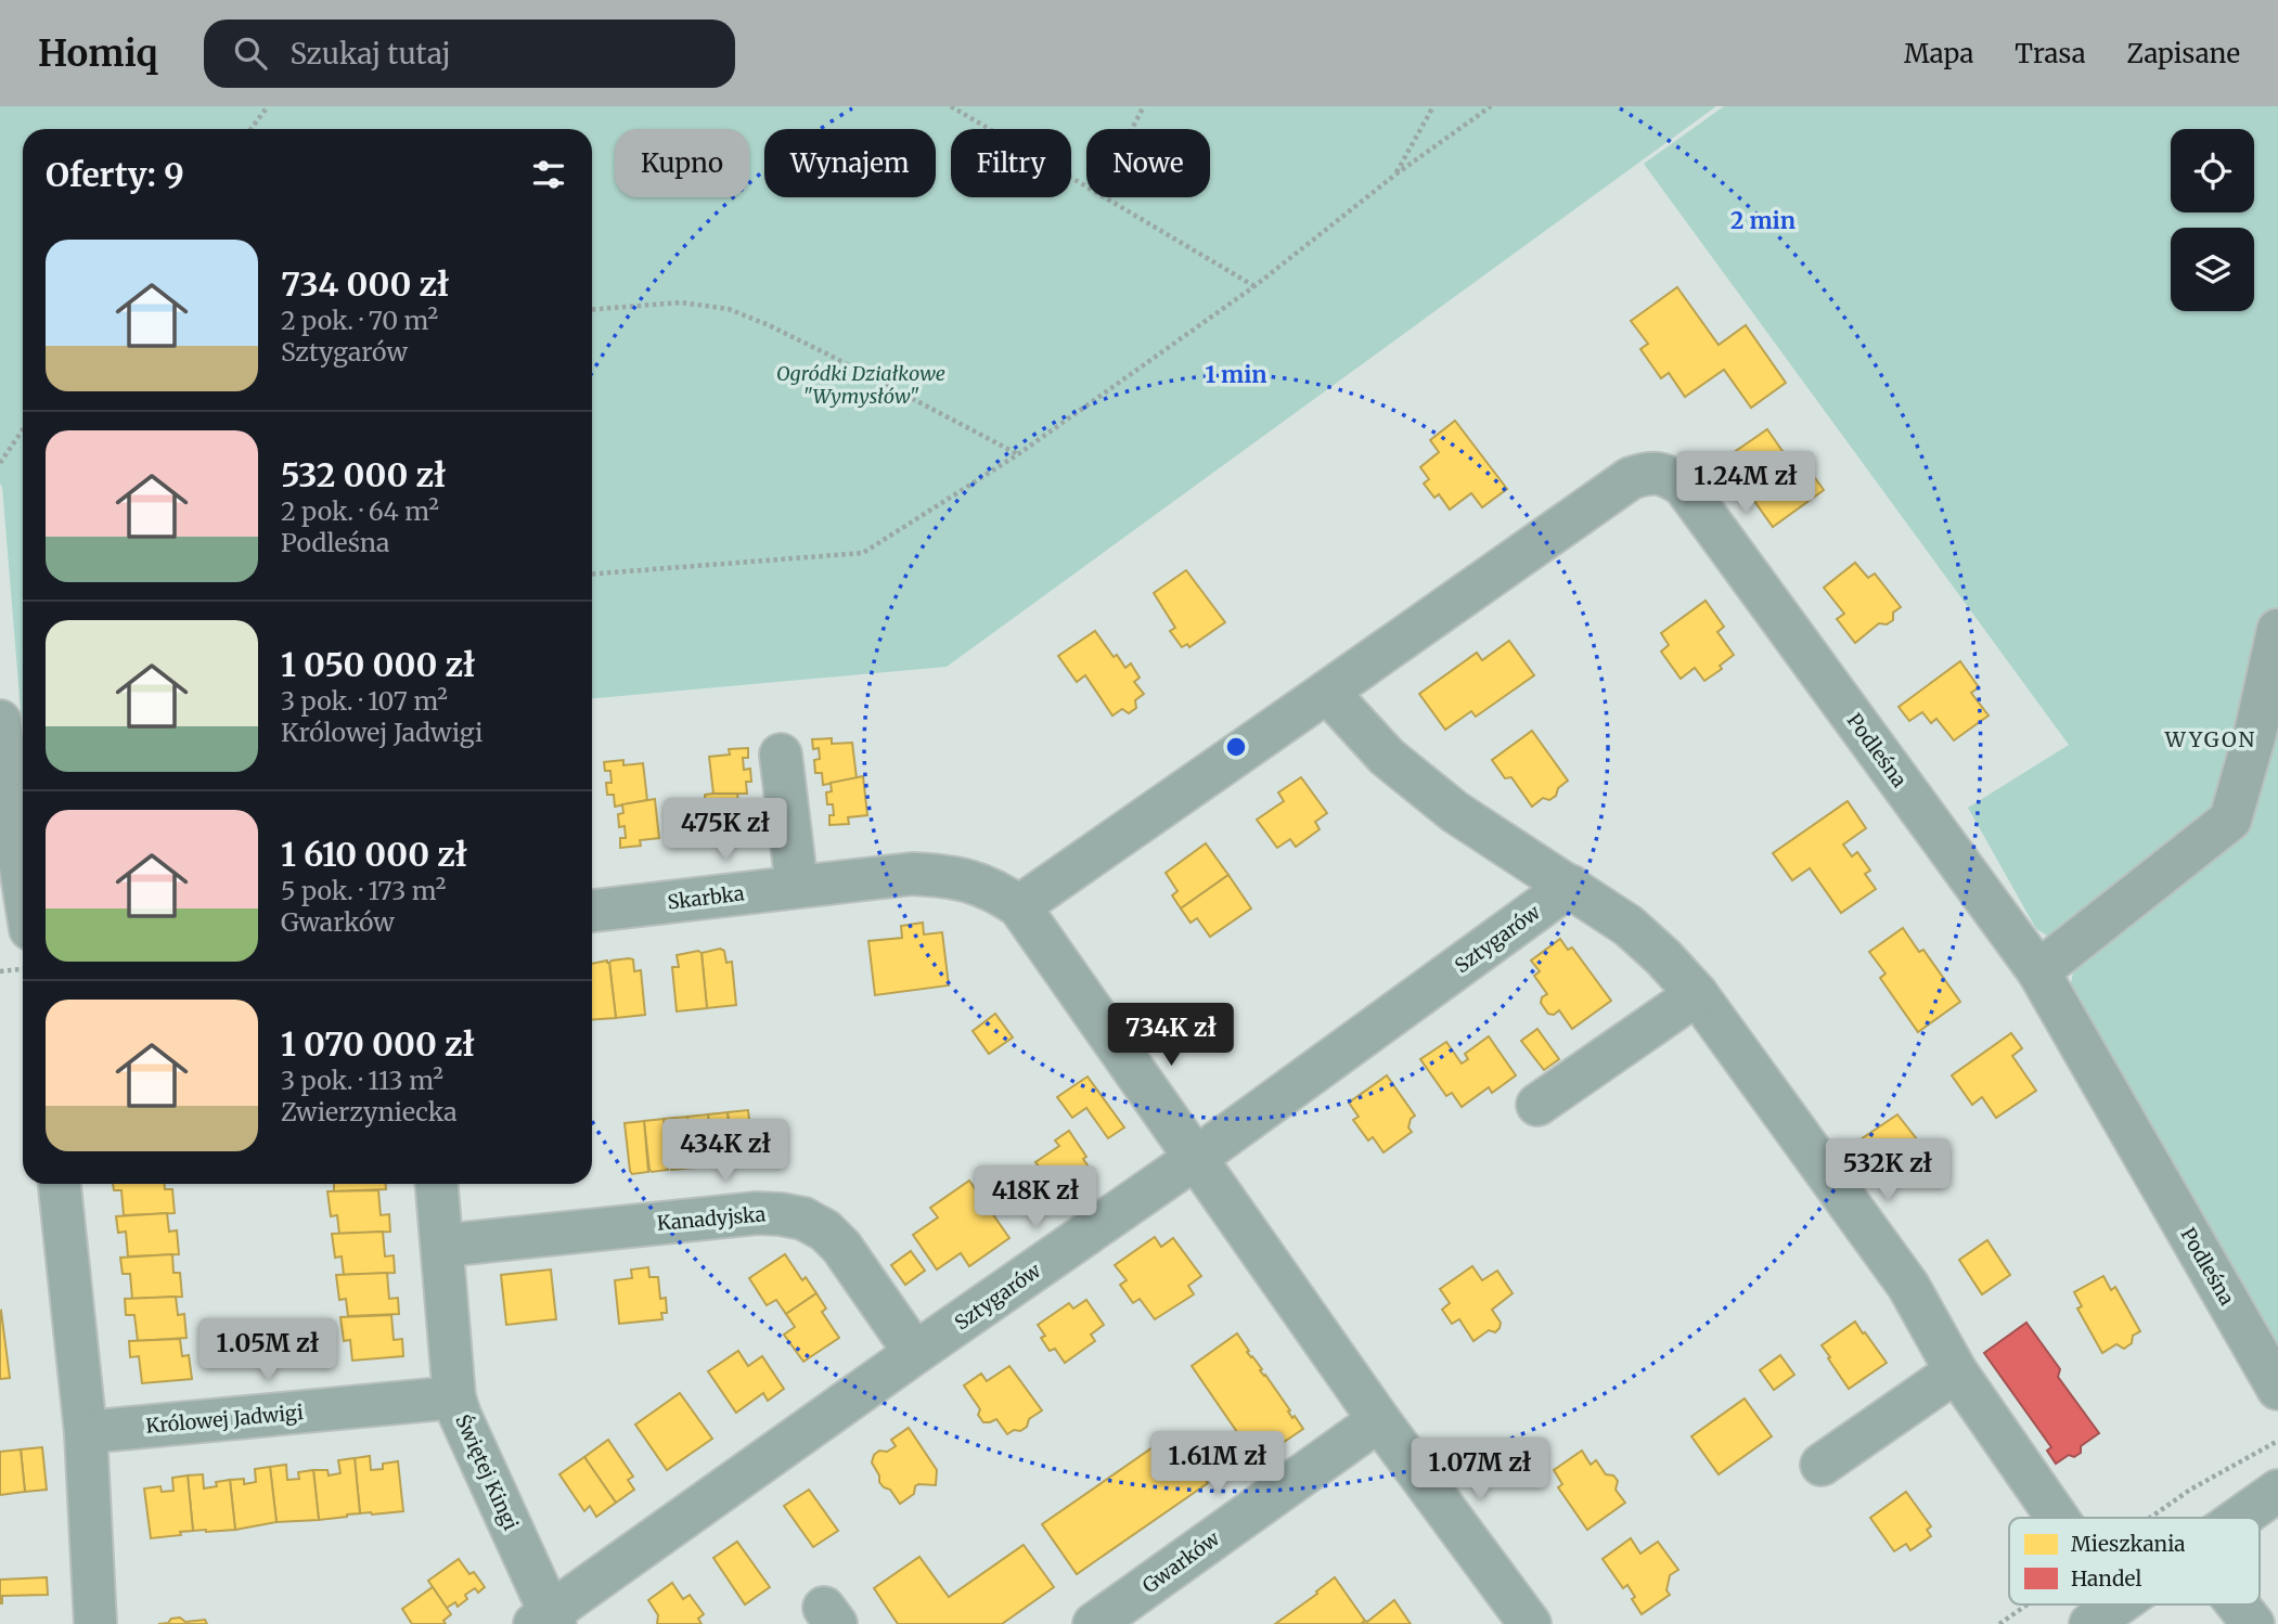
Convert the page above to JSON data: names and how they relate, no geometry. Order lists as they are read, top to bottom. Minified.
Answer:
{"streets":{"street":["Podleśna","Skarbka","Sztygarów","Kanadyjska","Królowej Jadwigi","Świętej Kingi","Gwarków"]},"crossings":[["Podleśna","Skarbka"],["Sztygarów","Kanadyjska"],["Sztygarów","Świętej Kingi"],["Kanadyjska","Świętej Kingi"],["Królowej Jadwigi","Świętej Kingi"]],"districts":["WYGON"],"parks":["Ogródki Działkowe \"Wymysłów\""],"legend":["Mieszkania","Handel"],"page":{"header":"Homiq","search":"Szukaj tutaj","nav":["Mapa","Trasa","Zapisane"],"chip":["Kupno","Wynajem","Filtry","Nowe"],"heading":"Oferty: 9","list":[{"name":"734 000 zł","note":"2 pok. · 70 m² · Sztygarów"},{"name":"532 000 zł","note":"2 pok. · 64 m² · Podleśna"},{"name":"1 050 000 zł","note":"3 pok. · 107 m² · Królowej Jadwigi"},{"name":"1 610 000 zł","note":"5 pok. · 173 m² · Gwarków"},{"name":"1 070 000 zł","note":"3 pok. · 113 m² · Zwierzyniecka"}],"price":["1.24M zł","475K zł","734K zł","434K zł","532K zł","418K zł","1.05M zł","1.61M zł","1.07M zł"]},"rings":["2 min","1 min"]}
